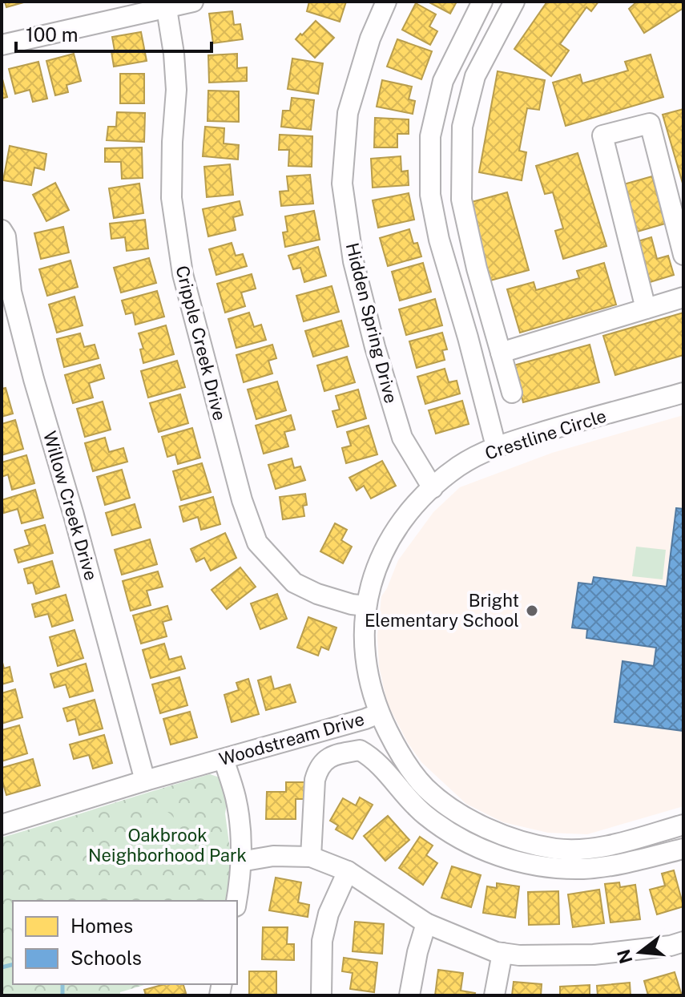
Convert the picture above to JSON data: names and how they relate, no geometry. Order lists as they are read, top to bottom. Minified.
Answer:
{"streets":{"street":["Hidden Spring Drive","Cripple Creek Drive","Crestline Circle","Willow Creek Drive","Woodstream Drive"]},"crossings":[["Hidden Spring Drive","Crestline Circle"],["Cripple Creek Drive","Crestline Circle"],["Crestline Circle","Woodstream Drive"],["Willow Creek Drive","Woodstream Drive"]],"parks":["Oakbrook Neighborhood Park"],"places":["Bright Elementary School"],"legend":["Homes","Schools"],"scale_bar":"100 m","north":"left"}
